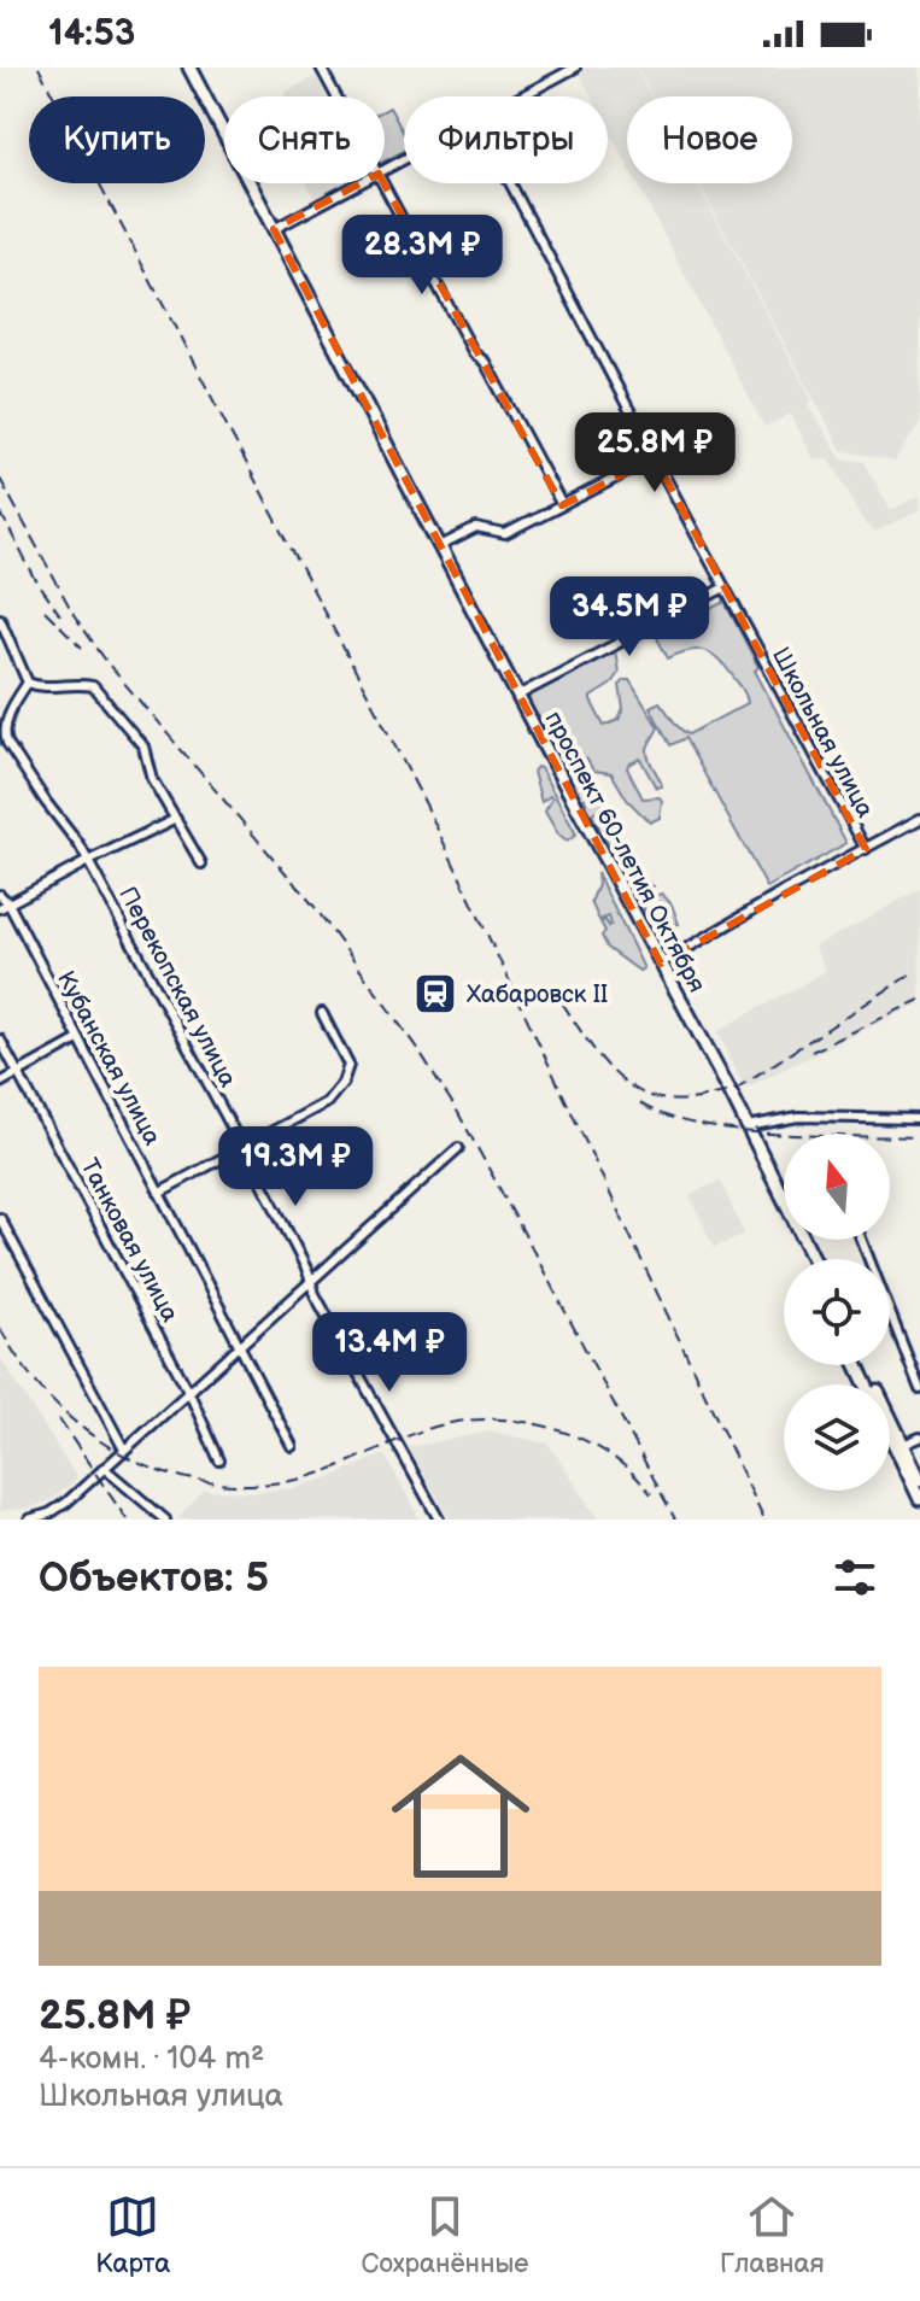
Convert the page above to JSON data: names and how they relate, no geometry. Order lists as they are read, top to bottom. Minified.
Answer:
{"streets":{"highway":["проспект 60-летия Октября"],"street":["Школьная улица","Перекопская улица","Кубанская улица","Танковая улица"]},"places":{"station":["Хабаровск II"]},"north":"top","page":{"status":"14:53","chip":["Купить","Снять","Фильтры","Новое"],"price":["28.3M ₽","25.8M ₽","34.5M ₽","19.3M ₽","13.4M ₽"],"heading":"Объектов: 5","list":[{"name":"25.8M ₽","note":"4-комн. · 104 m² · Школьная улица"}],"tabs":["Карта","Сохранённые","Главная"]}}
